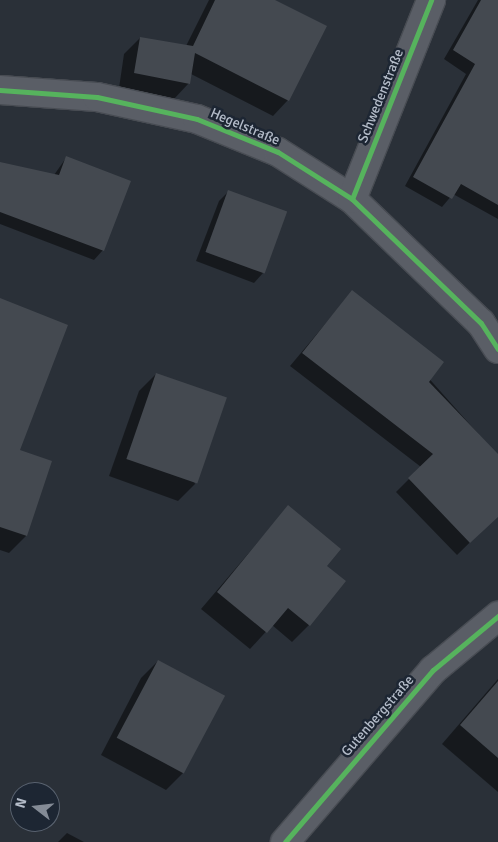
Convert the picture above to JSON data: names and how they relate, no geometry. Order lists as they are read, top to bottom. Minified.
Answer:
{"streets":{"street":["Schwedenstraße","Hegelstraße","Gutenbergstraße"]},"crossings":[["Schwedenstraße","Hegelstraße"]],"north":"left"}
